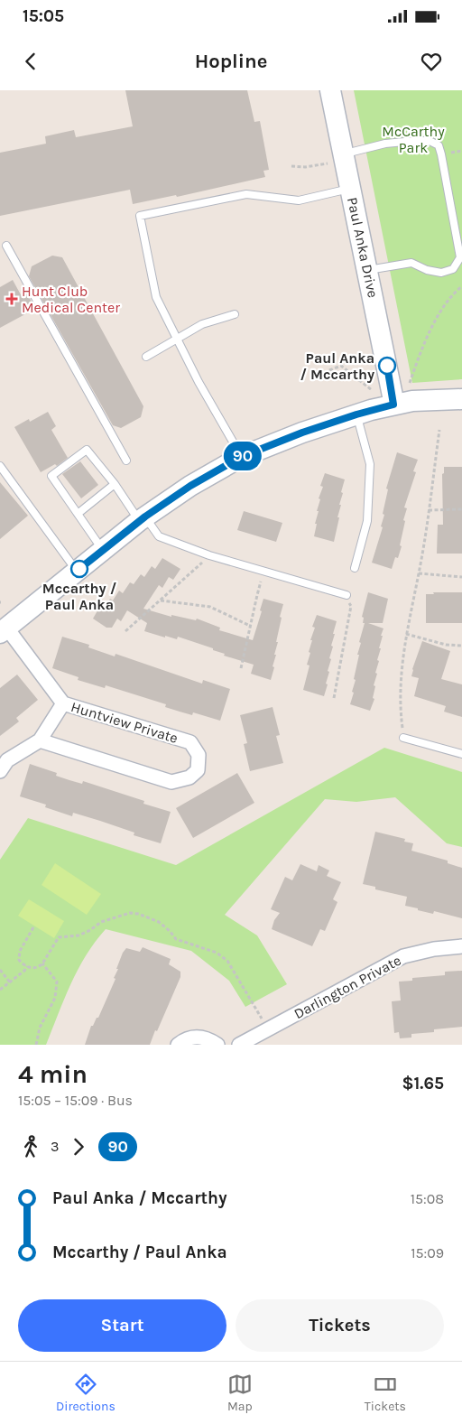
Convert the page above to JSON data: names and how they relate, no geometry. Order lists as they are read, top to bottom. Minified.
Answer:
{"streets":{"street":["Paul Anka Drive","Huntview Private","Darlington Private"]},"parks":["McCarthy Park"],"places":{"health":["Hunt Club Medical Center"],"other":["Paul Anka / Mccarthy","Mccarthy / Paul Anka"]},"lines":["bus line 90"],"page":{"status":"15:05","header":"Hopline","on_map":"90","heading":["4 min","15:05 – 15:09 · Bus","$1.65"],"legs":["3","90"],"list":[{"name":"Paul Anka / Mccarthy","value":"15:08"},{"name":"Mccarthy / Paul Anka","value":"15:09"}],"buttons":["Start","Tickets"],"tabs":["Directions","Map","Tickets"]}}
